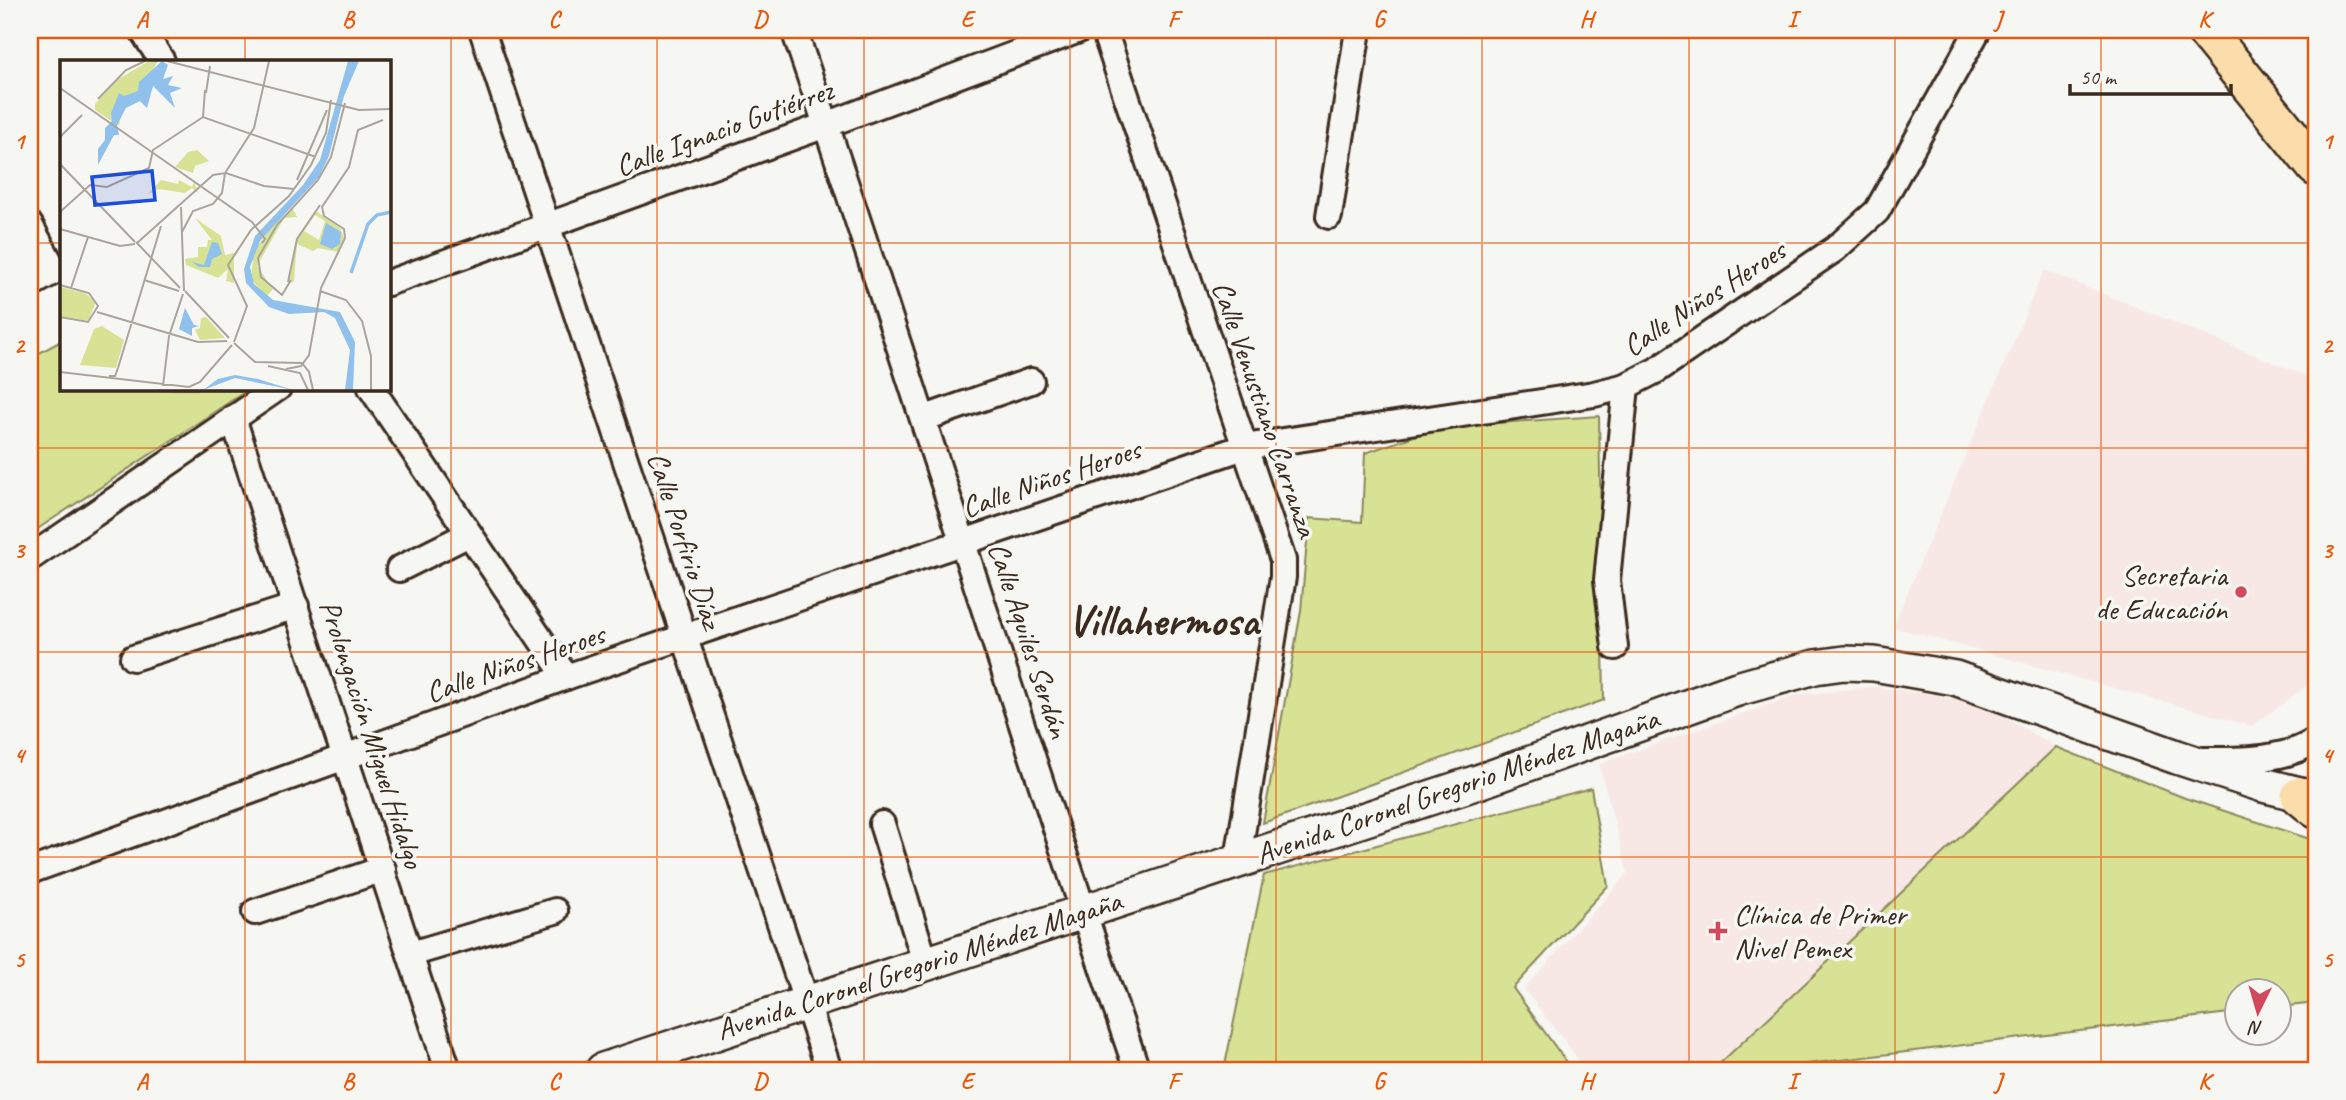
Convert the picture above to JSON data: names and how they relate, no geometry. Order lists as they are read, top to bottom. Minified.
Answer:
{"streets":{"main road":["Avenida Coronel Gregorio Méndez Magaña"],"street":["Calle Ignacio Gutiérrez","Calle Niños Heroes","Calle Venustiano Carranza","Calle Porfirio Díaz","Calle Aquiles Serdán","Prolongación Miguel Hidalgo"]},"crossings":[["Calle Ignacio Gutiérrez","Calle Porfirio Díaz"],["Calle Ignacio Gutiérrez","Calle Aquiles Serdán"],["Calle Niños Heroes","Calle Venustiano Carranza"],["Calle Niños Heroes","Calle Porfirio Díaz"],["Calle Niños Heroes","Calle Aquiles Serdán"],["Calle Niños Heroes","Prolongación Miguel Hidalgo"],["Calle Venustiano Carranza","Avenida Coronel Gregorio Méndez Magaña"],["Calle Porfirio Díaz","Avenida Coronel Gregorio Méndez Magaña"],["Calle Aquiles Serdán","Avenida Coronel Gregorio Méndez Magaña"]],"districts":["Villahermosa"],"places":{"other":["Secretaria de Educación"],"health":["Clínica de Primer Nivel Pemex"]},"scale_bar":"50 m","north":"bottom","grid":{"columns":["A","B","C","D","E","F","G","H","I","J","K"],"rows":["1","2","3","4","5"]}}
